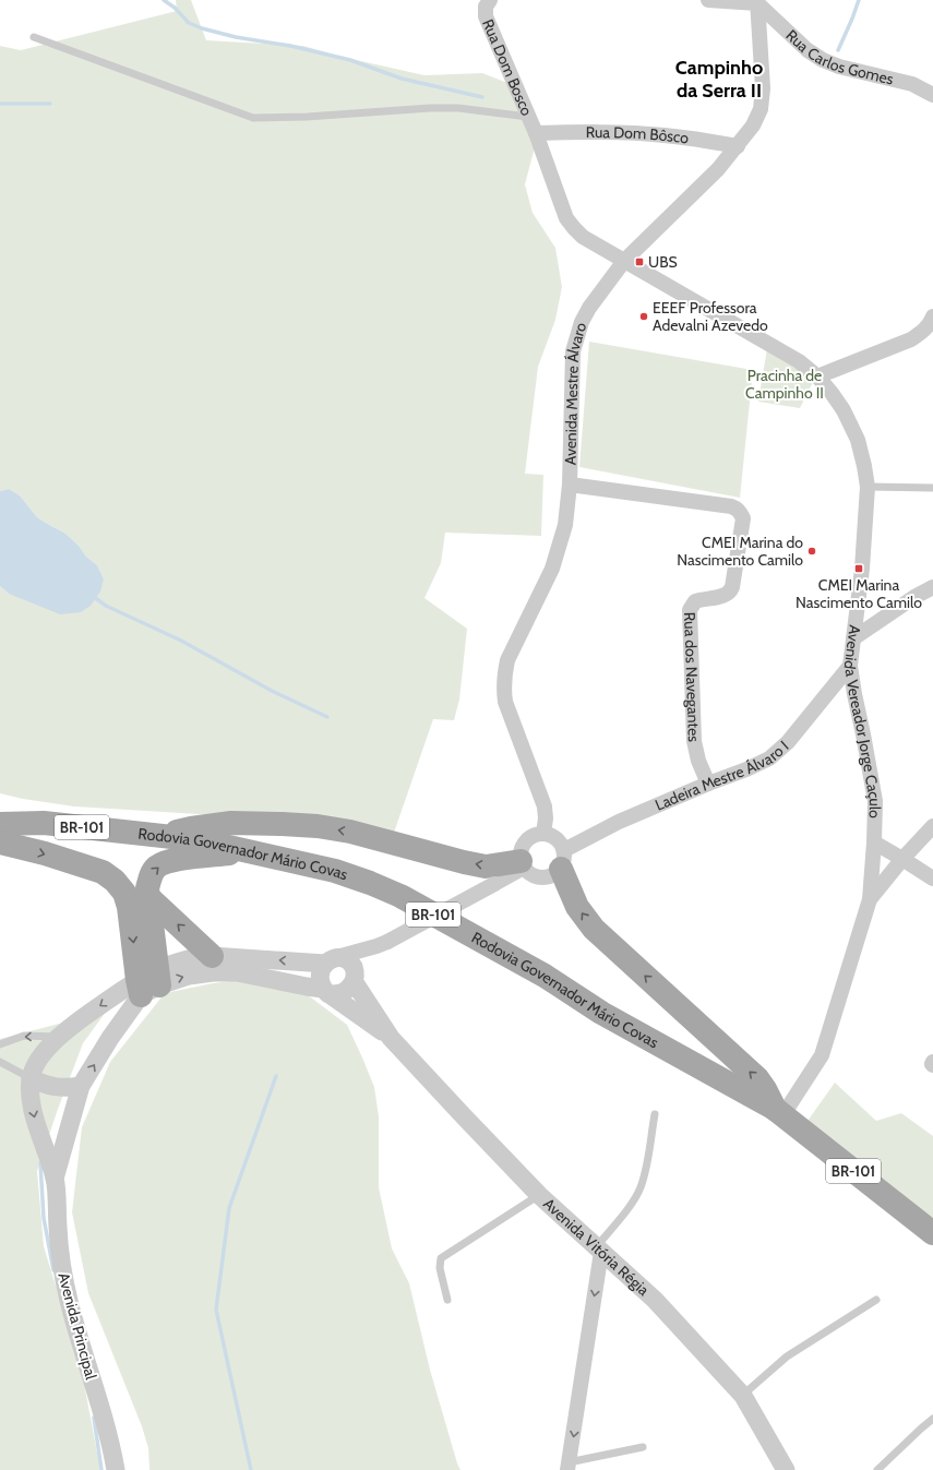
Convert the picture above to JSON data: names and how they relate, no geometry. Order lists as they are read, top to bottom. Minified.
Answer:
{"streets":{"main road":["BR-101","Rodovia Governador Mário Covas"],"street":["Rua Carlos Gomes","Rua Dom Bosco","Rua Dom Bôsco","Avenida Mestre Álvaro","Rua dos Navegantes","Avenida Vereador Jorge Caçulo","Ladeira Mestre Álvaro I","Avenida Vitória Régia","Avenida Principal"]},"crossings":[["Rua Carlos Gomes","Avenida Mestre Álvaro"],["Rua Dom Bosco","Rua Dom Bôsco"],["Rua Dom Bôsco","Avenida Mestre Álvaro"],["Avenida Mestre Álvaro","Rua dos Navegantes"],["Avenida Mestre Álvaro","Avenida Vereador Jorge Caçulo"],["Avenida Mestre Álvaro","Ladeira Mestre Álvaro I"],["Rua dos Navegantes","Ladeira Mestre Álvaro I"],["Avenida Vereador Jorge Caçulo","Ladeira Mestre Álvaro I"],["Avenida Vereador Jorge Caçulo","Rodovia Governador Mário Covas"]],"districts":["Campinho da Serra II"],"parks":["Pracinha de Campinho II"],"places":{"transit":["UBS","CMEI Marina Nascimento Camilo"],"other":["EEEF Professora Adevalni Azevedo","CMEI Marina do Nascimento Camilo"]}}
